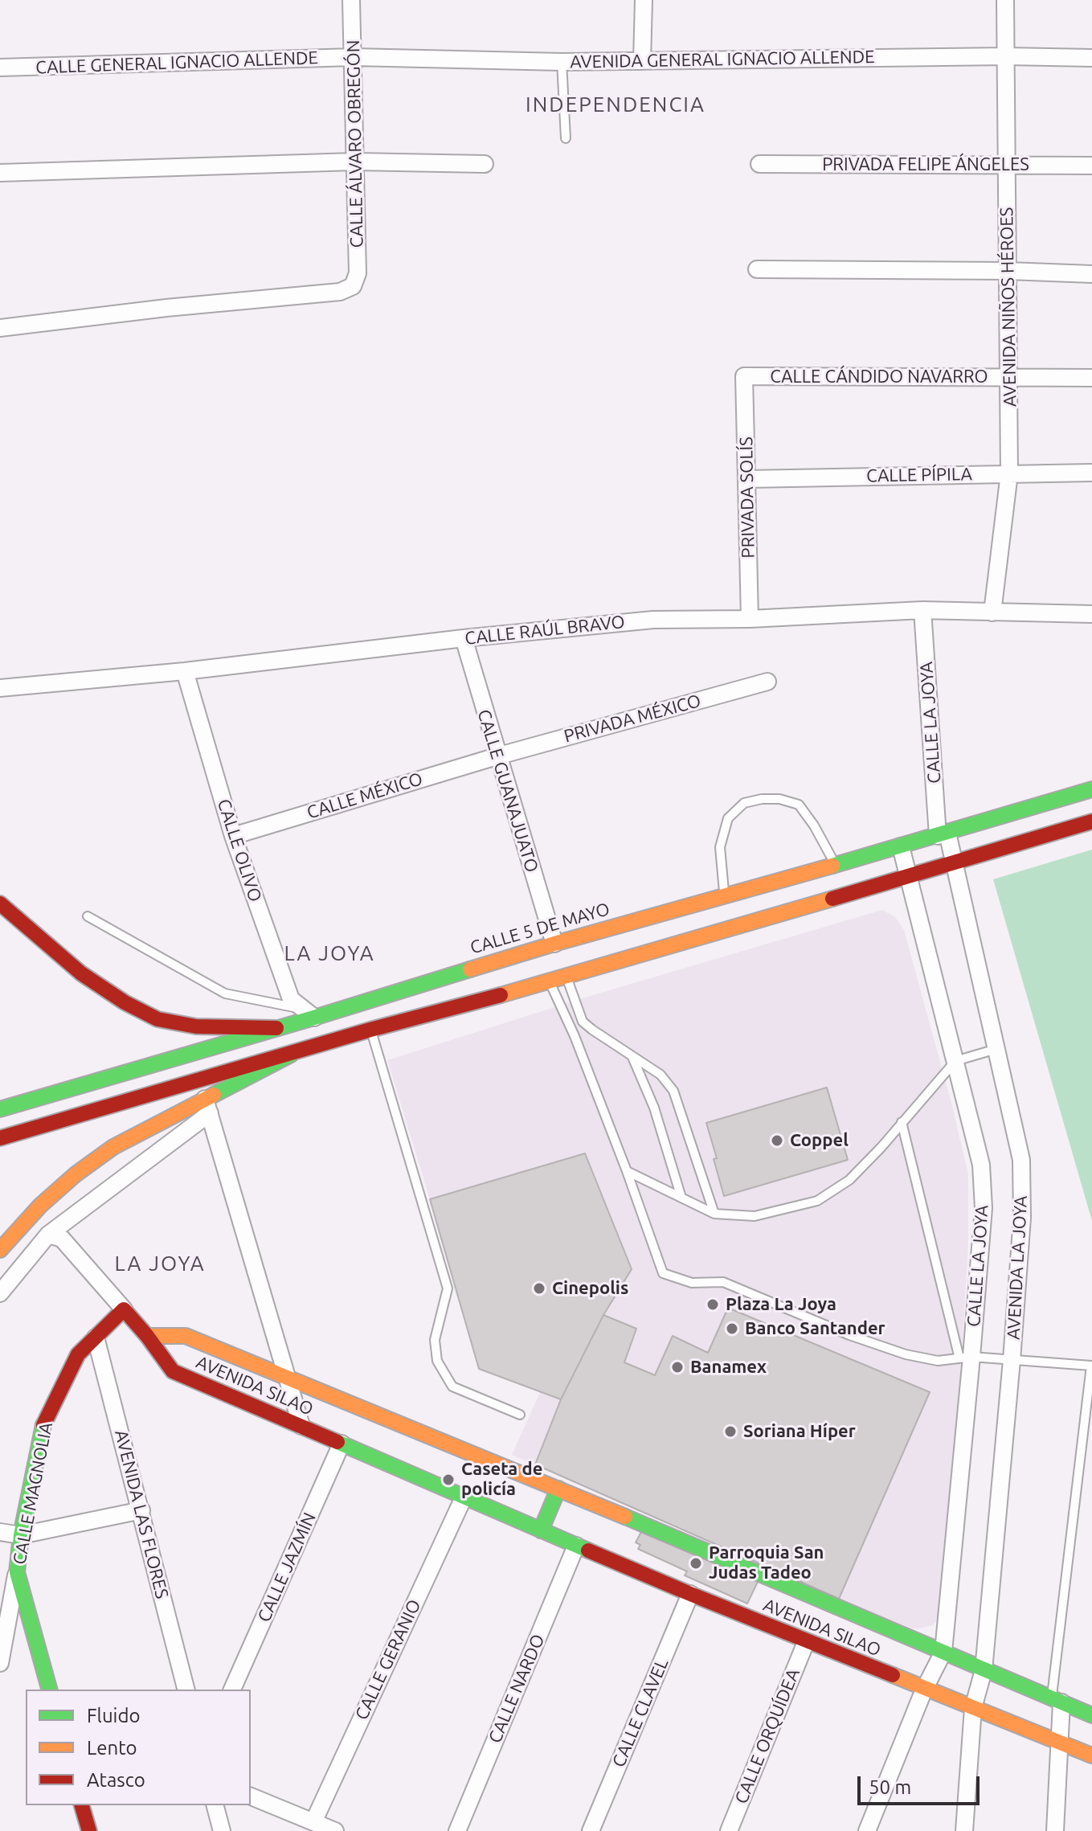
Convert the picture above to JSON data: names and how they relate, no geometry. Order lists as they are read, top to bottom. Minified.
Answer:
{"streets":{"main road":["CALLE 5 DE MAYO","AVENIDA SILAO","CALLE MAGNOLIA"],"street":["AVENIDA GENERAL IGNACIO ALLENDE","CALLE GENERAL IGNACIO ALLENDE","CALLE ÁLVARO OBREGÓN","PRIVADA FELIPE ÁNGELES","AVENIDA NIÑOS HÉROES","CALLE CÁNDIDO NAVARRO","CALLE PÍPILA","PRIVADA SOLÍS","CALLE RAÚL BRAVO","PRIVADA MÉXICO","CALLE LA JOYA","CALLE GUANAJUATO","CALLE MÉXICO","CALLE OLIVO","AVENIDA LA JOYA","AVENIDA LAS FLORES","CALLE JAZMÍN","CALLE GERANIO","CALLE NARDO","CALLE CLAVEL","CALLE ORQUÍDEA"]},"crossings":[["AVENIDA GENERAL IGNACIO ALLENDE","CALLE GENERAL IGNACIO ALLENDE"],["AVENIDA GENERAL IGNACIO ALLENDE","CALLE ÁLVARO OBREGÓN"],["AVENIDA GENERAL IGNACIO ALLENDE","AVENIDA NIÑOS HÉROES"],["CALLE GENERAL IGNACIO ALLENDE","CALLE ÁLVARO OBREGÓN"],["PRIVADA FELIPE ÁNGELES","AVENIDA NIÑOS HÉROES"],["AVENIDA NIÑOS HÉROES","CALLE CÁNDIDO NAVARRO"],["AVENIDA NIÑOS HÉROES","CALLE PÍPILA"],["AVENIDA NIÑOS HÉROES","CALLE RAÚL BRAVO"],["CALLE CÁNDIDO NAVARRO","PRIVADA SOLÍS"],["CALLE PÍPILA","PRIVADA SOLÍS"],["PRIVADA SOLÍS","CALLE RAÚL BRAVO"],["CALLE RAÚL BRAVO","CALLE LA JOYA"],["CALLE RAÚL BRAVO","CALLE GUANAJUATO"],["CALLE RAÚL BRAVO","CALLE OLIVO"],["PRIVADA MÉXICO","CALLE GUANAJUATO"],["PRIVADA MÉXICO","CALLE MÉXICO"],["CALLE LA JOYA","CALLE 5 DE MAYO"],["CALLE LA JOYA","AVENIDA LA JOYA"],["CALLE LA JOYA","AVENIDA SILAO"],["CALLE GUANAJUATO","CALLE MÉXICO"],["CALLE GUANAJUATO","CALLE 5 DE MAYO"],["CALLE MÉXICO","CALLE OLIVO"],["CALLE OLIVO","CALLE 5 DE MAYO"],["CALLE 5 DE MAYO","AVENIDA LA JOYA"],["AVENIDA LA JOYA","AVENIDA SILAO"],["AVENIDA SILAO","CALLE JAZMÍN"],["AVENIDA SILAO","CALLE GERANIO"],["AVENIDA SILAO","CALLE NARDO"],["AVENIDA SILAO","CALLE CLAVEL"],["AVENIDA SILAO","CALLE ORQUÍDEA"],["CALLE MAGNOLIA","AVENIDA LAS FLORES"]],"districts":["INDEPENDENCIA","LA JOYA","LA JOYA"],"places":["Coppel","Cinepolis","Plaza La Joya","Banco Santander","Banamex","Soriana Híper","Caseta de policía","Parroquia San Judas Tadeo"],"legend":["Fluido","Lento","Atasco"],"scale_bar":"50 m"}
